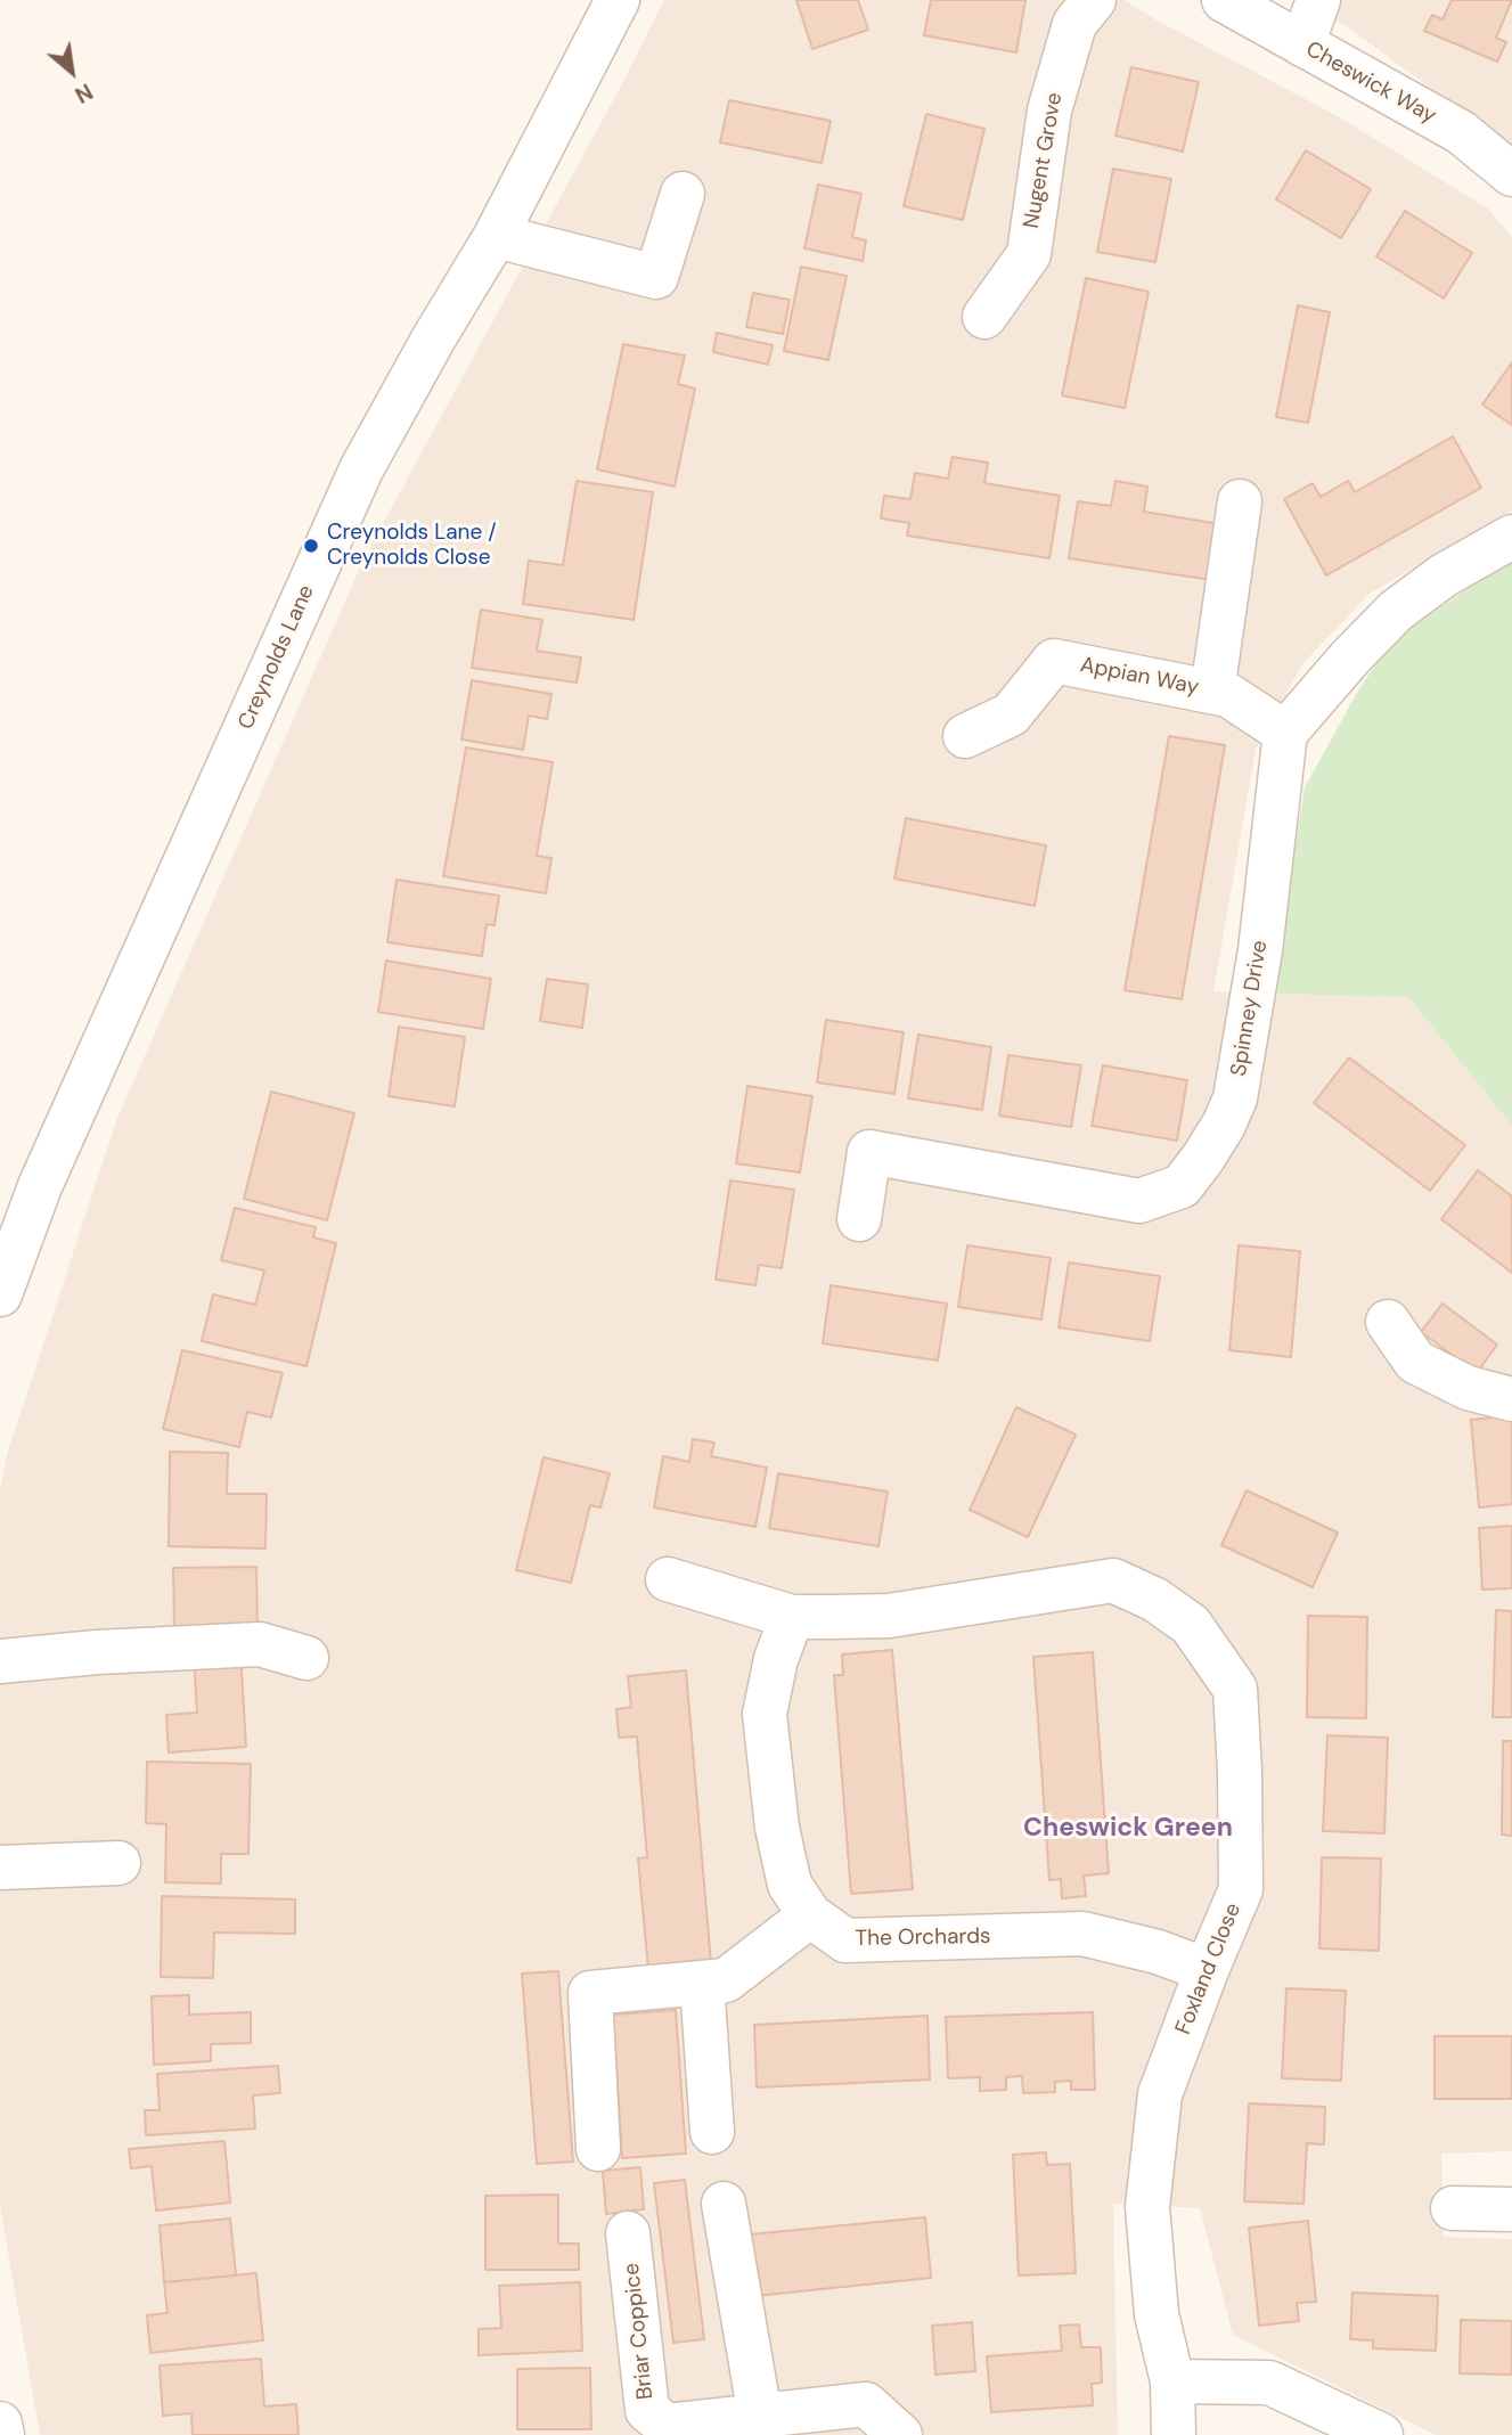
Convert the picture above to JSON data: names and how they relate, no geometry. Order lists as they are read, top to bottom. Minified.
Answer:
{"streets":{"street":["Cheswick Way","Nugent Grove","Creynolds Lane","Appian Way","Spinney Drive","The Orchards","Foxland Close","Briar Coppice"]},"crossings":[["Appian Way","Spinney Drive"],["The Orchards","Foxland Close"]],"districts":["Cheswick Green"],"places":["Creynolds Lane / Creynolds Close"],"north":"bottom right"}
